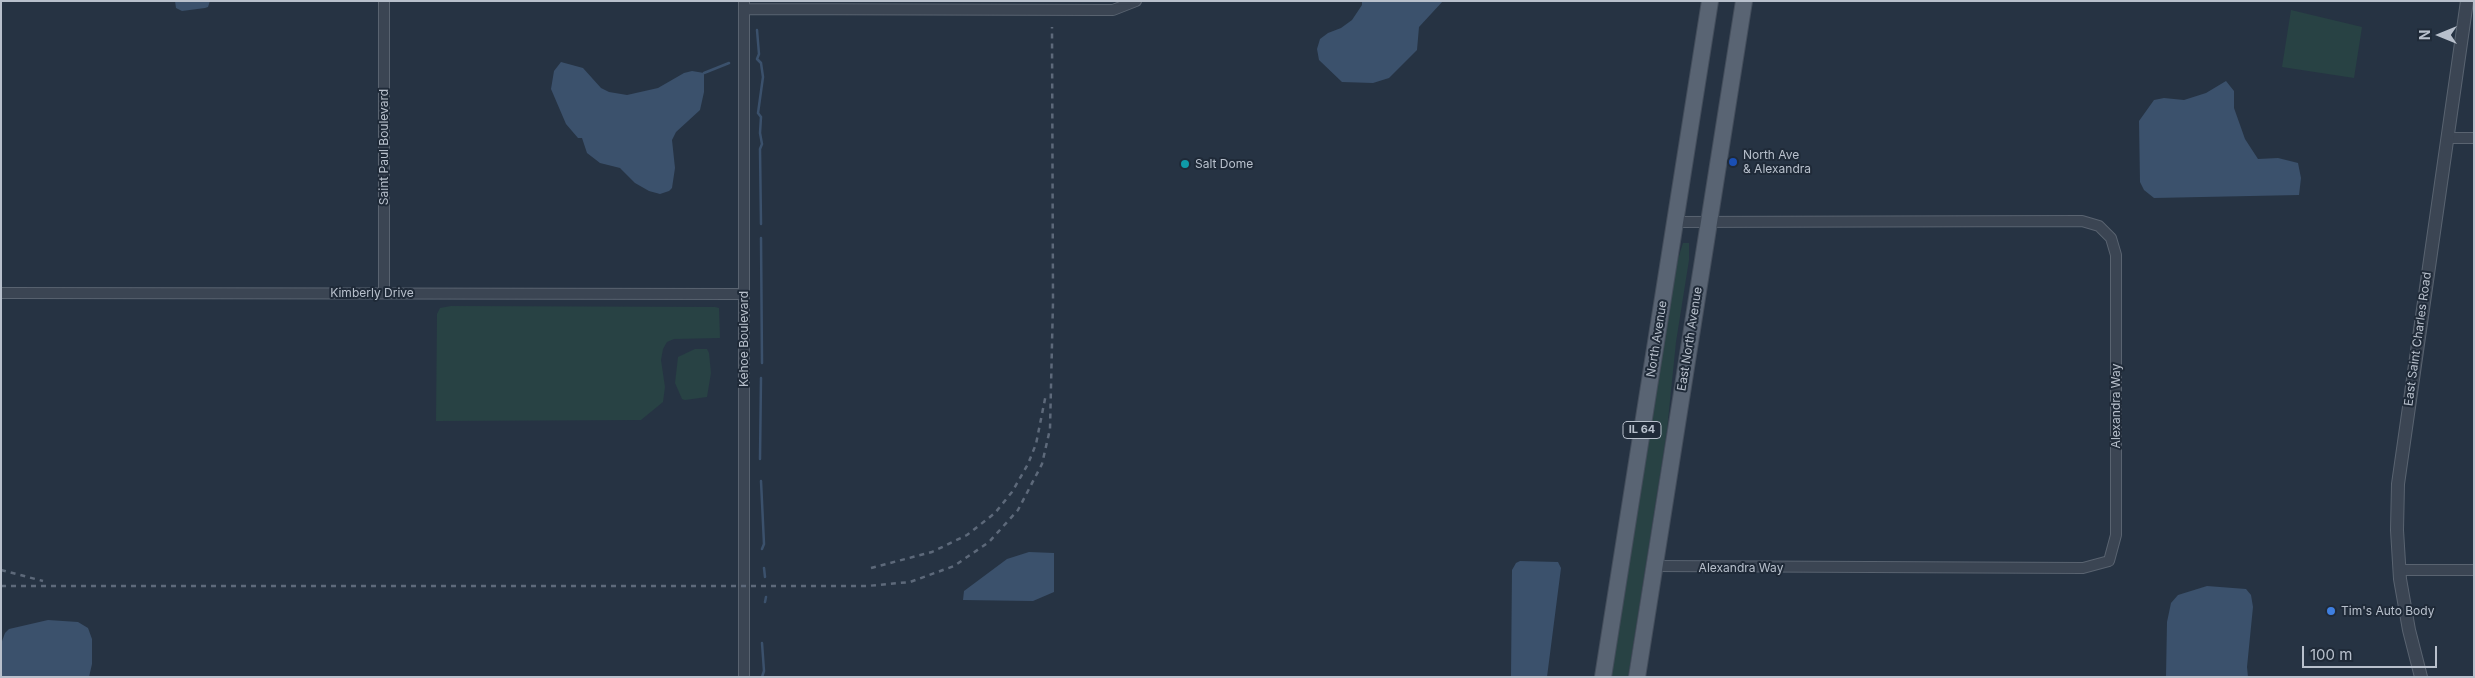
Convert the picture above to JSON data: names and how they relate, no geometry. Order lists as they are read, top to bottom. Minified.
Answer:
{"streets":{"main road":["North Avenue","East North Avenue","IL 64"],"street":["Saint Paul Boulevard","Kimberly Drive","Kehoe Boulevard","East Saint Charles Road","Alexandra Way"]},"crossings":[["Saint Paul Boulevard","Kimberly Drive"],["Kimberly Drive","Kehoe Boulevard"],["North Avenue","Alexandra Way"],["East North Avenue","Alexandra Way"]],"places":["North Ave & Alexandra","Salt Dome","Tim's Auto Body"],"scale_bar":"100 m","north":"left"}
